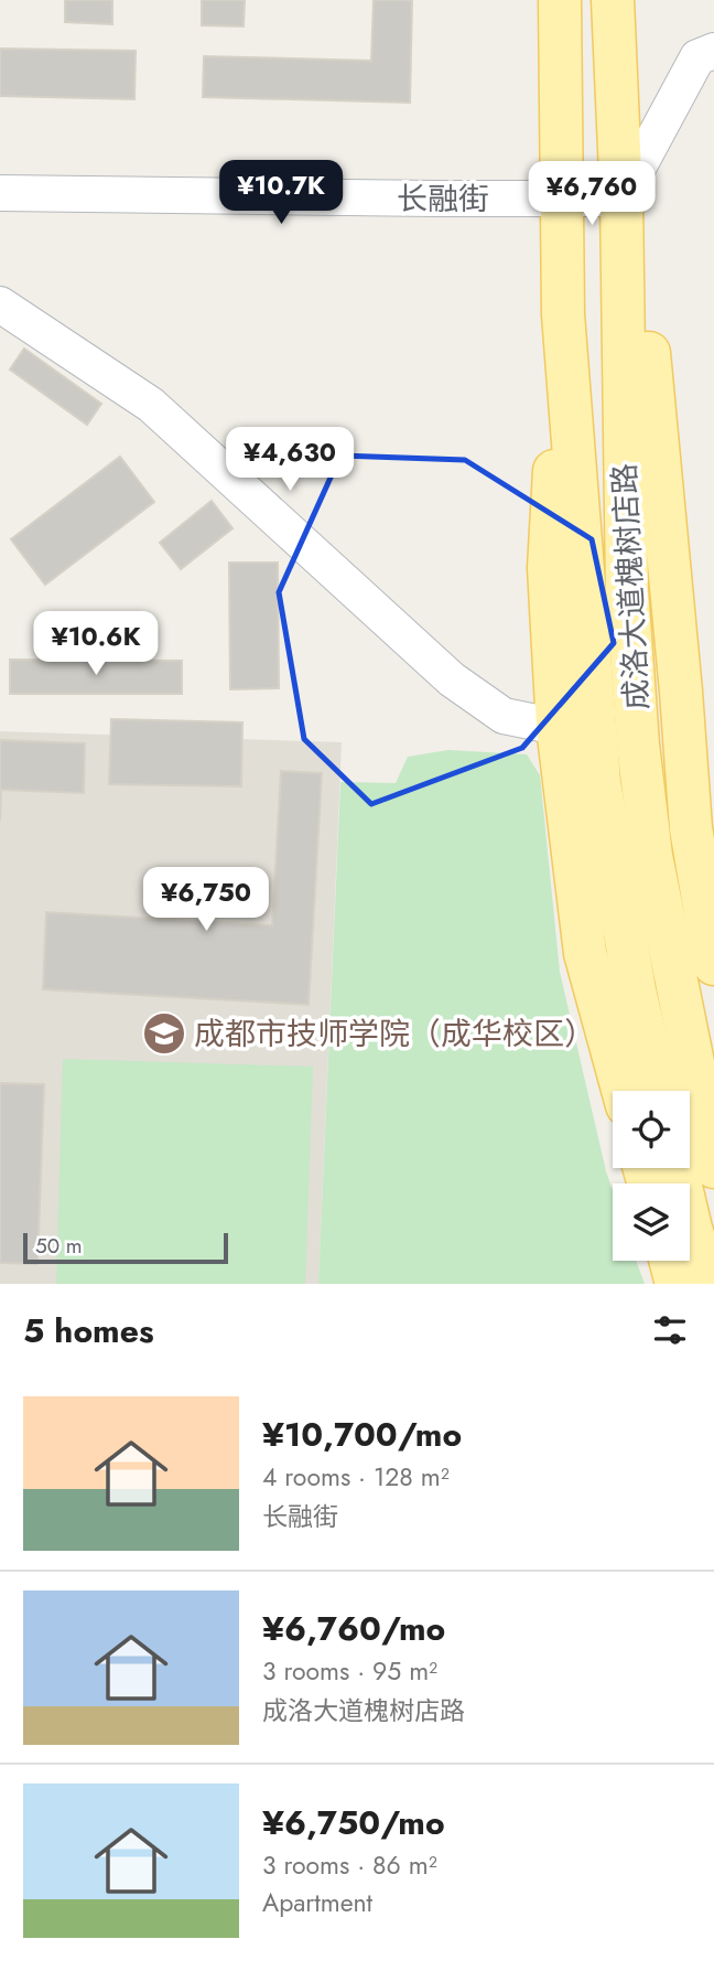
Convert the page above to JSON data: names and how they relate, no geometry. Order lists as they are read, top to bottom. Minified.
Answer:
{"streets":{"main road":["成洛大道槐树店路"],"street":["长融街"]},"crossings":[["长融街","成洛大道槐树店路"]],"places":{"school or university":["成都市技师学院（成华校区）"]},"scale_bar":"50 m","page":{"price":["¥10.7K","¥6,760","¥4,630","¥10.6K","¥6,750"],"scale":"50 m","heading":"5 homes","list":[{"name":"¥10,700/mo","note":"4 rooms · 128 m² · 长融街"},{"name":"¥6,760/mo","note":"3 rooms · 95 m² · 成洛大道槐树店路"},{"name":"¥6,750/mo","note":"3 rooms · 86 m² · Apartment"}]}}
